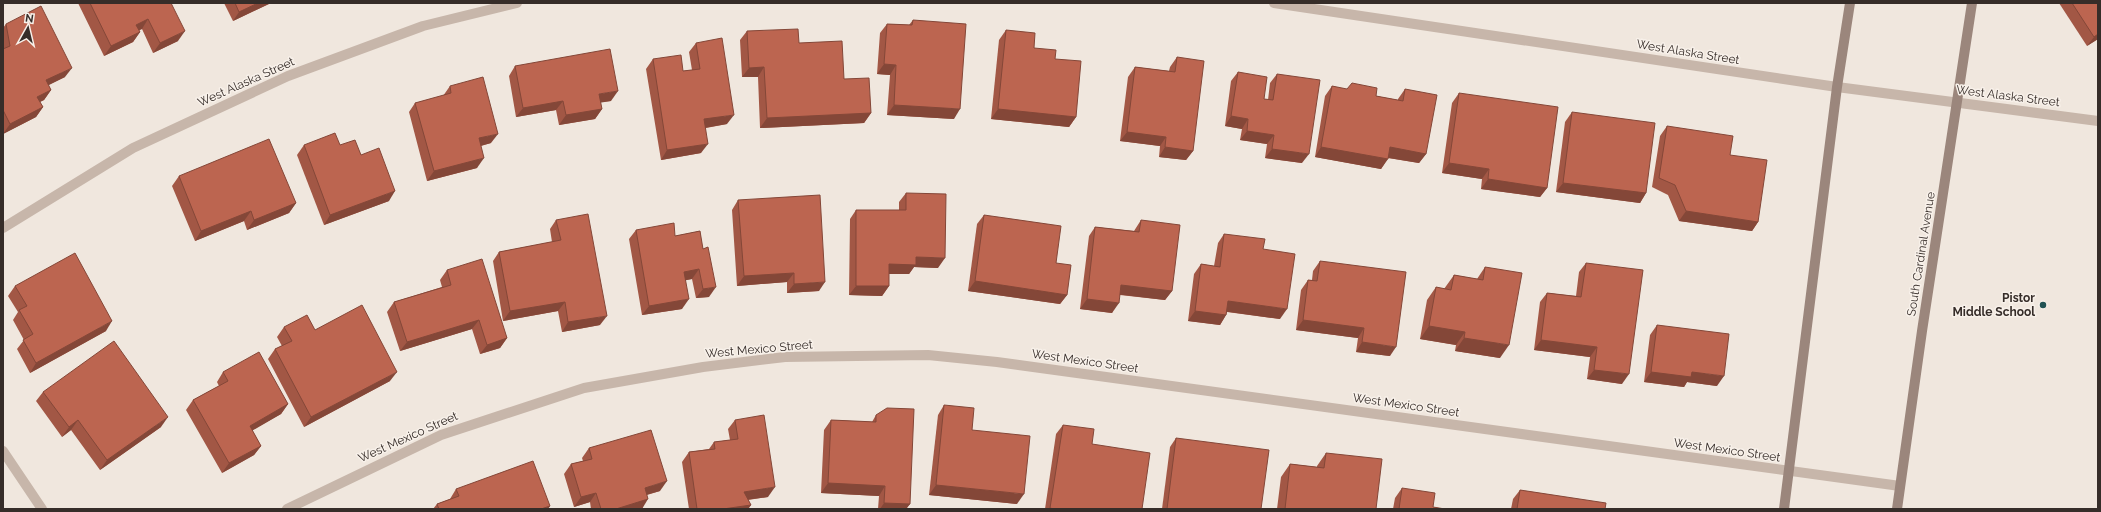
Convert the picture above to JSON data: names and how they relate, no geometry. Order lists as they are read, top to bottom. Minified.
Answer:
{"streets":{"main road":["South Cardinal Avenue"],"street":["West Alaska Street","West Mexico Street"]},"crossings":[["West Alaska Street","South Cardinal Avenue"],["South Cardinal Avenue","West Mexico Street"]],"places":["Pistor Middle School"],"north":"top"}
